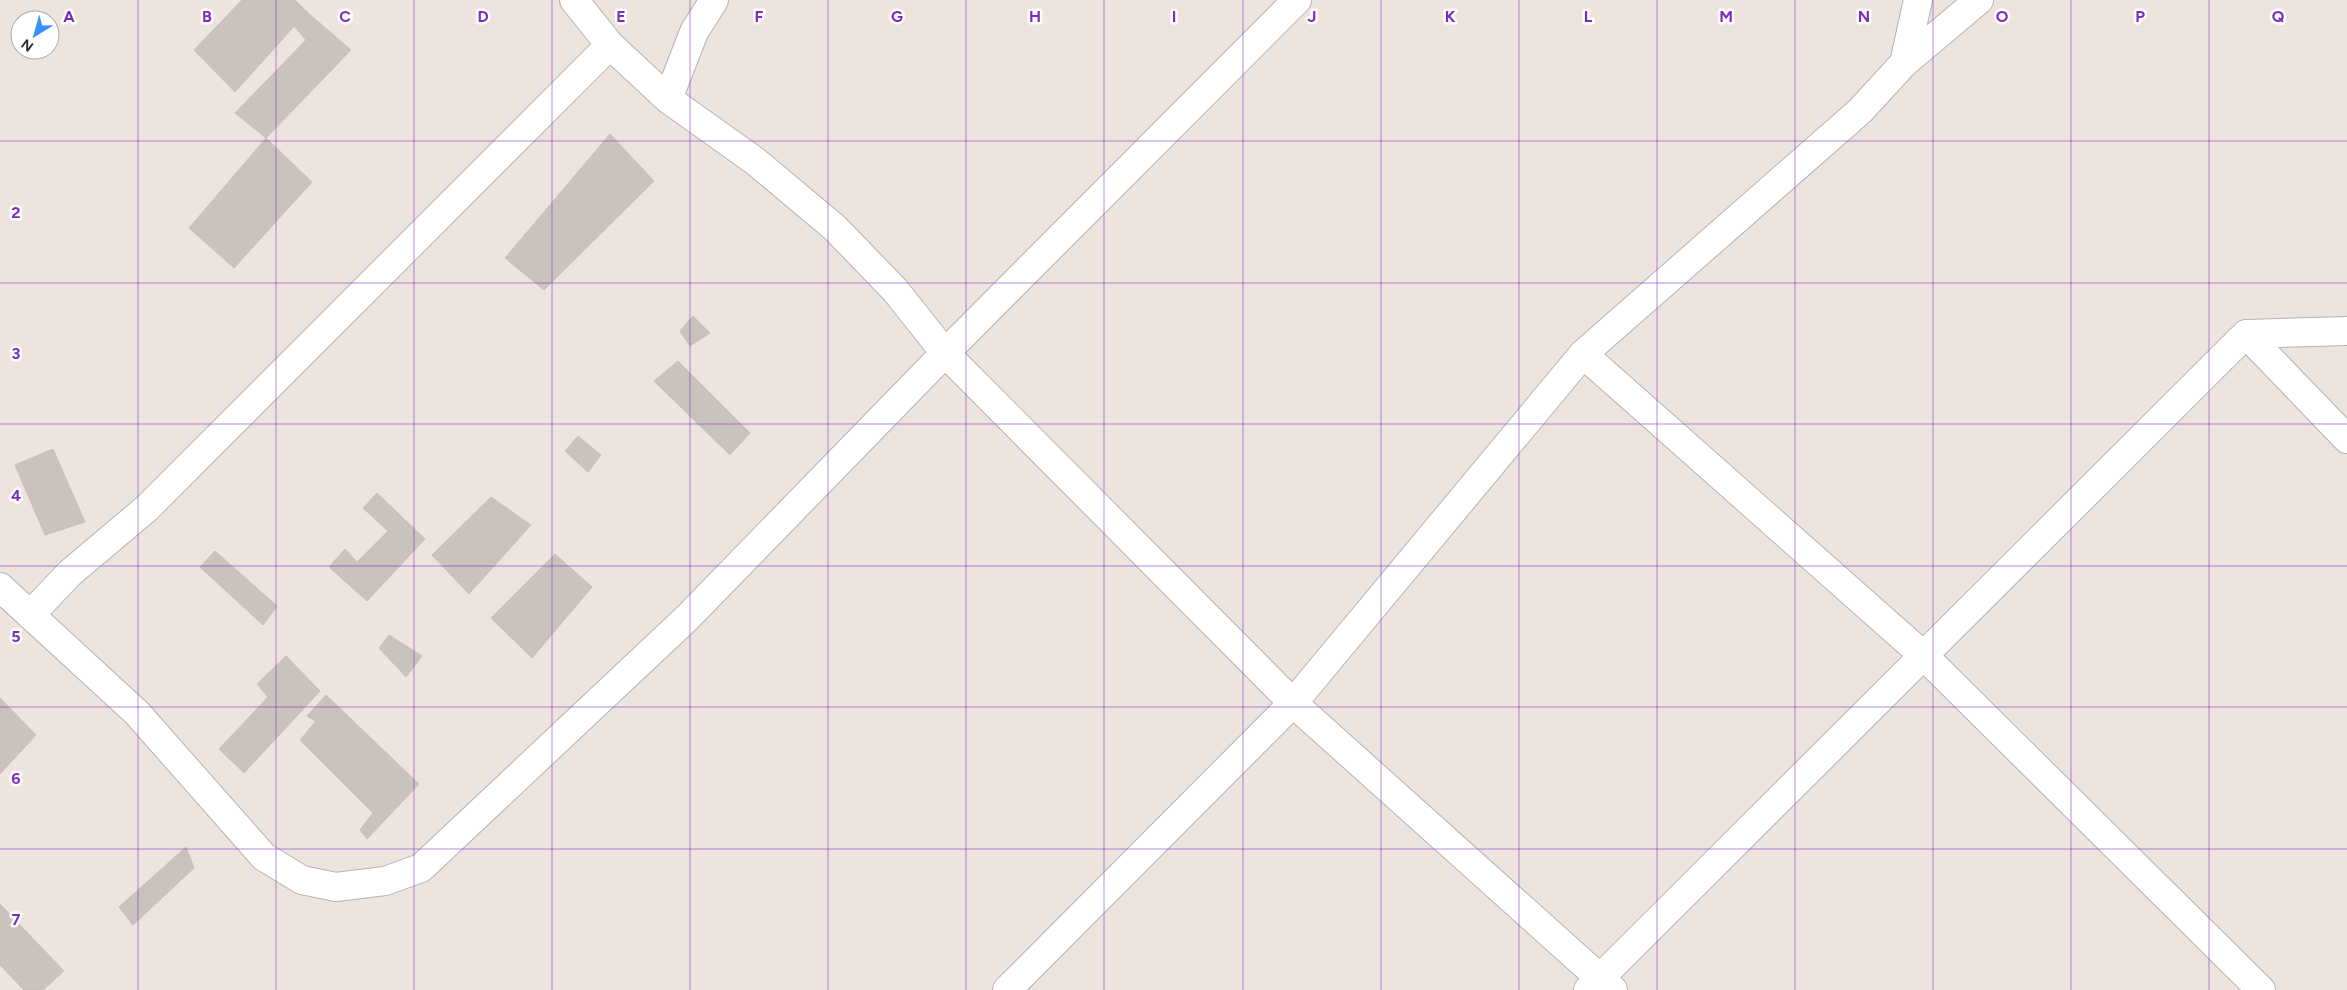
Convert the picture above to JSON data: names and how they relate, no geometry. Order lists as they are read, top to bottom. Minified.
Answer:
{"north":"bottom left","grid":{"columns":["A","B","C","D","E","F","G","H","I","J","K","L","M","N","O","P","Q"],"rows":["2","3","4","5","6","7"]}}
